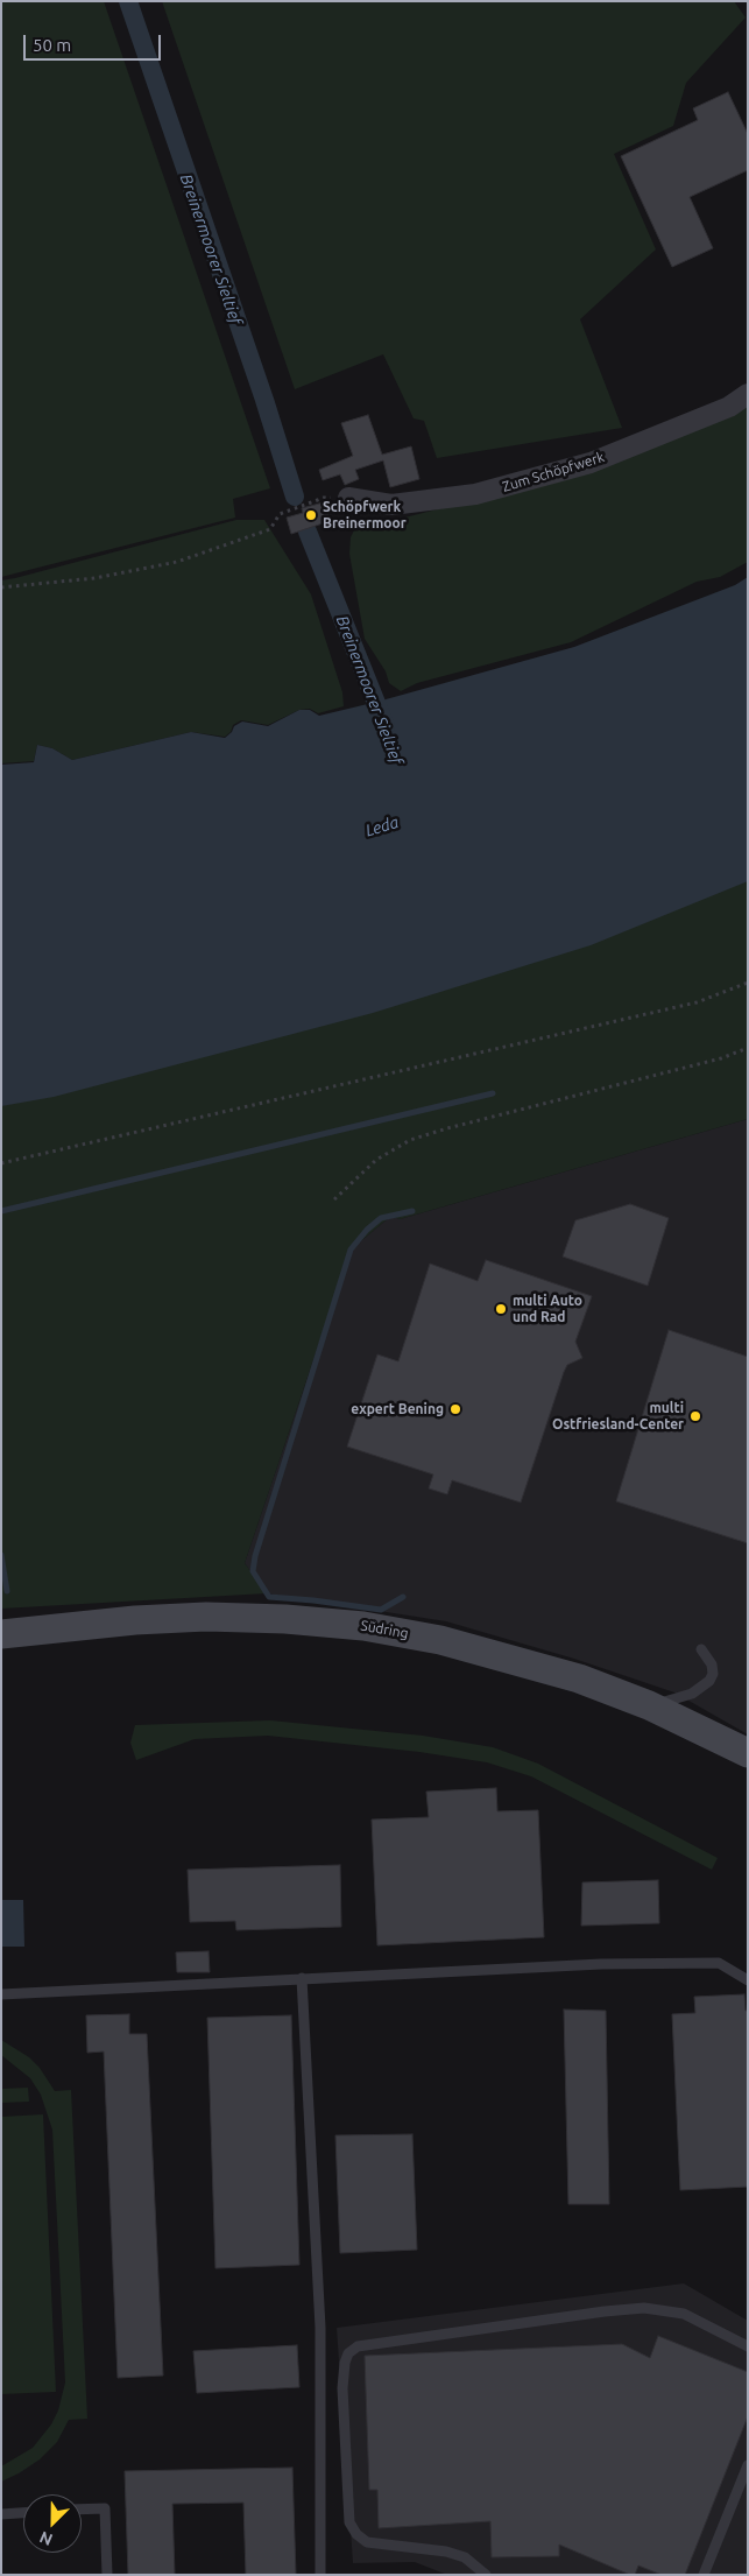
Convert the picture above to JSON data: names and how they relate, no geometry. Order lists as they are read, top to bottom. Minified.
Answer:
{"streets":{"main road":["Südring"],"street":["Zum Schöpfwerk"]},"water":["Breinermoorer Sieltief","Leda"],"places":["Schöpfwerk Breinermoor","multi Auto und Rad","expert Bening","multi Ostfriesland-Center"],"scale_bar":"50 m","north":"bottom left"}
